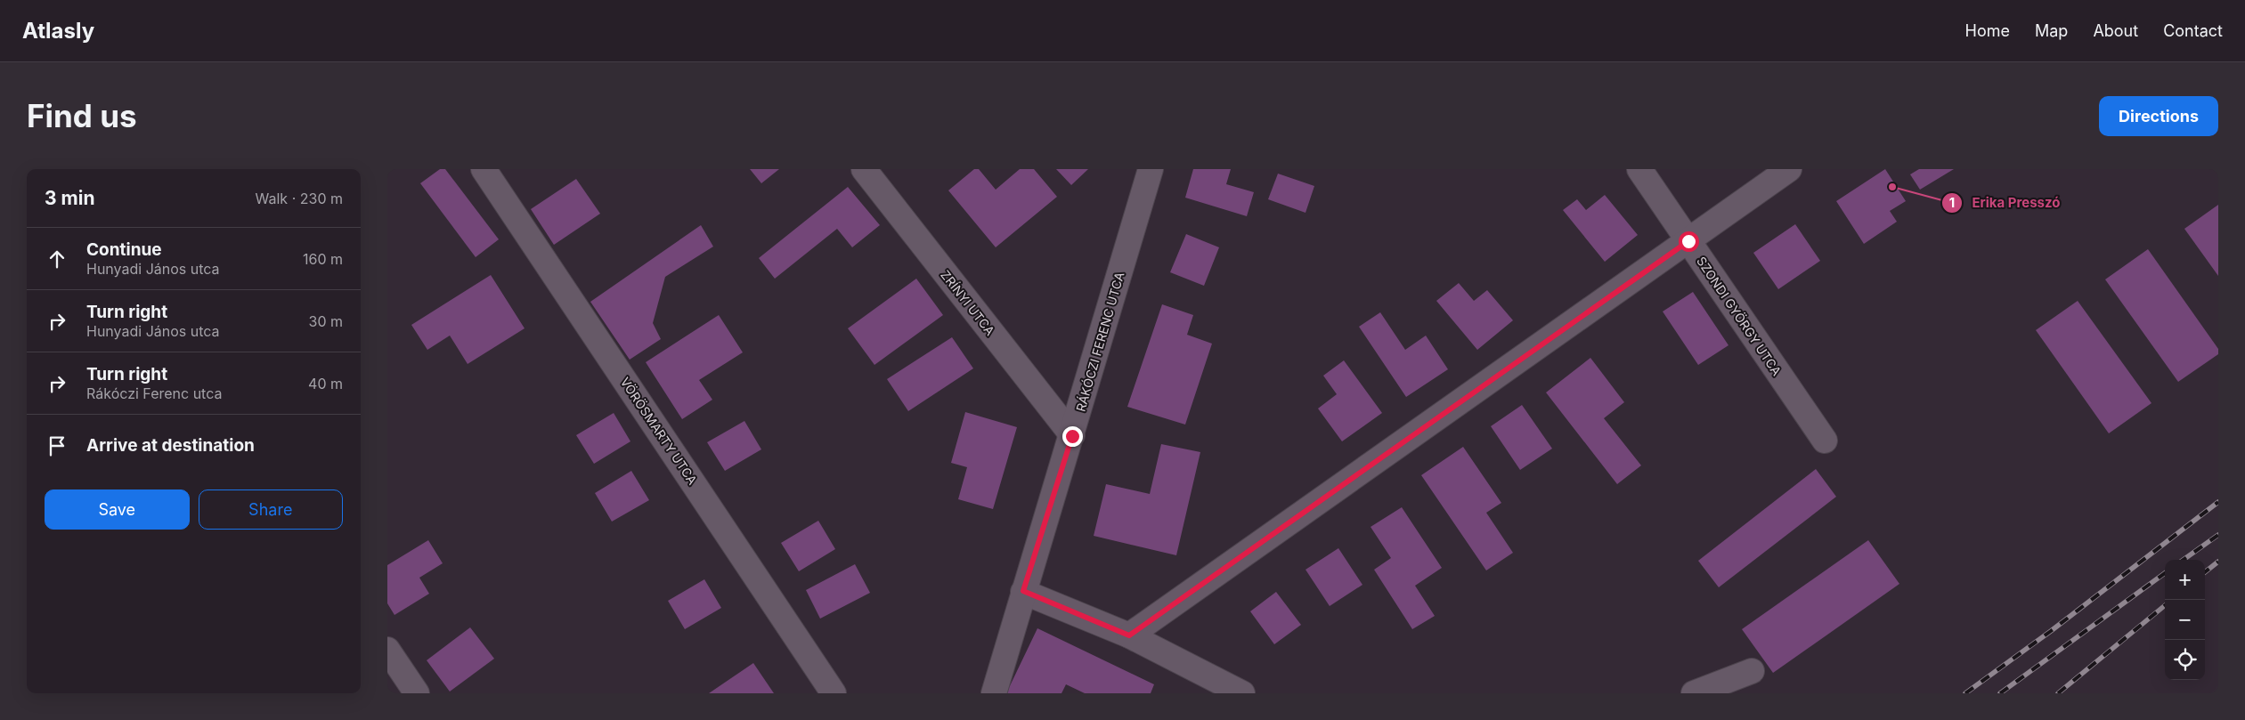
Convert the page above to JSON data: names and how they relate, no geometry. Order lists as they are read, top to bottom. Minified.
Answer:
{"streets":{"street":["ZRÍNYI UTCA","SZONDI GYÖRGY UTCA","RÁKÓCZI FERENC UTCA","VÖRÖSMARTY UTCA"]},"crossings":[["ZRÍNYI UTCA","RÁKÓCZI FERENC UTCA"]],"places":["Erika Presszó"],"page":{"header":"Atlasly","nav":["Home","Map","About","Contact"],"buttons":["Directions",["Save","Share"]],"title":"Find us","heading":["3 min","Walk · 230 m"],"list":[["Continue","Hunyadi János utca","160 m"],["Turn right","Hunyadi János utca","30 m"],["Turn right","Rákóczi Ferenc utca","40 m"],"Arrive at destination"],"map_buttons":["+","−"]}}
